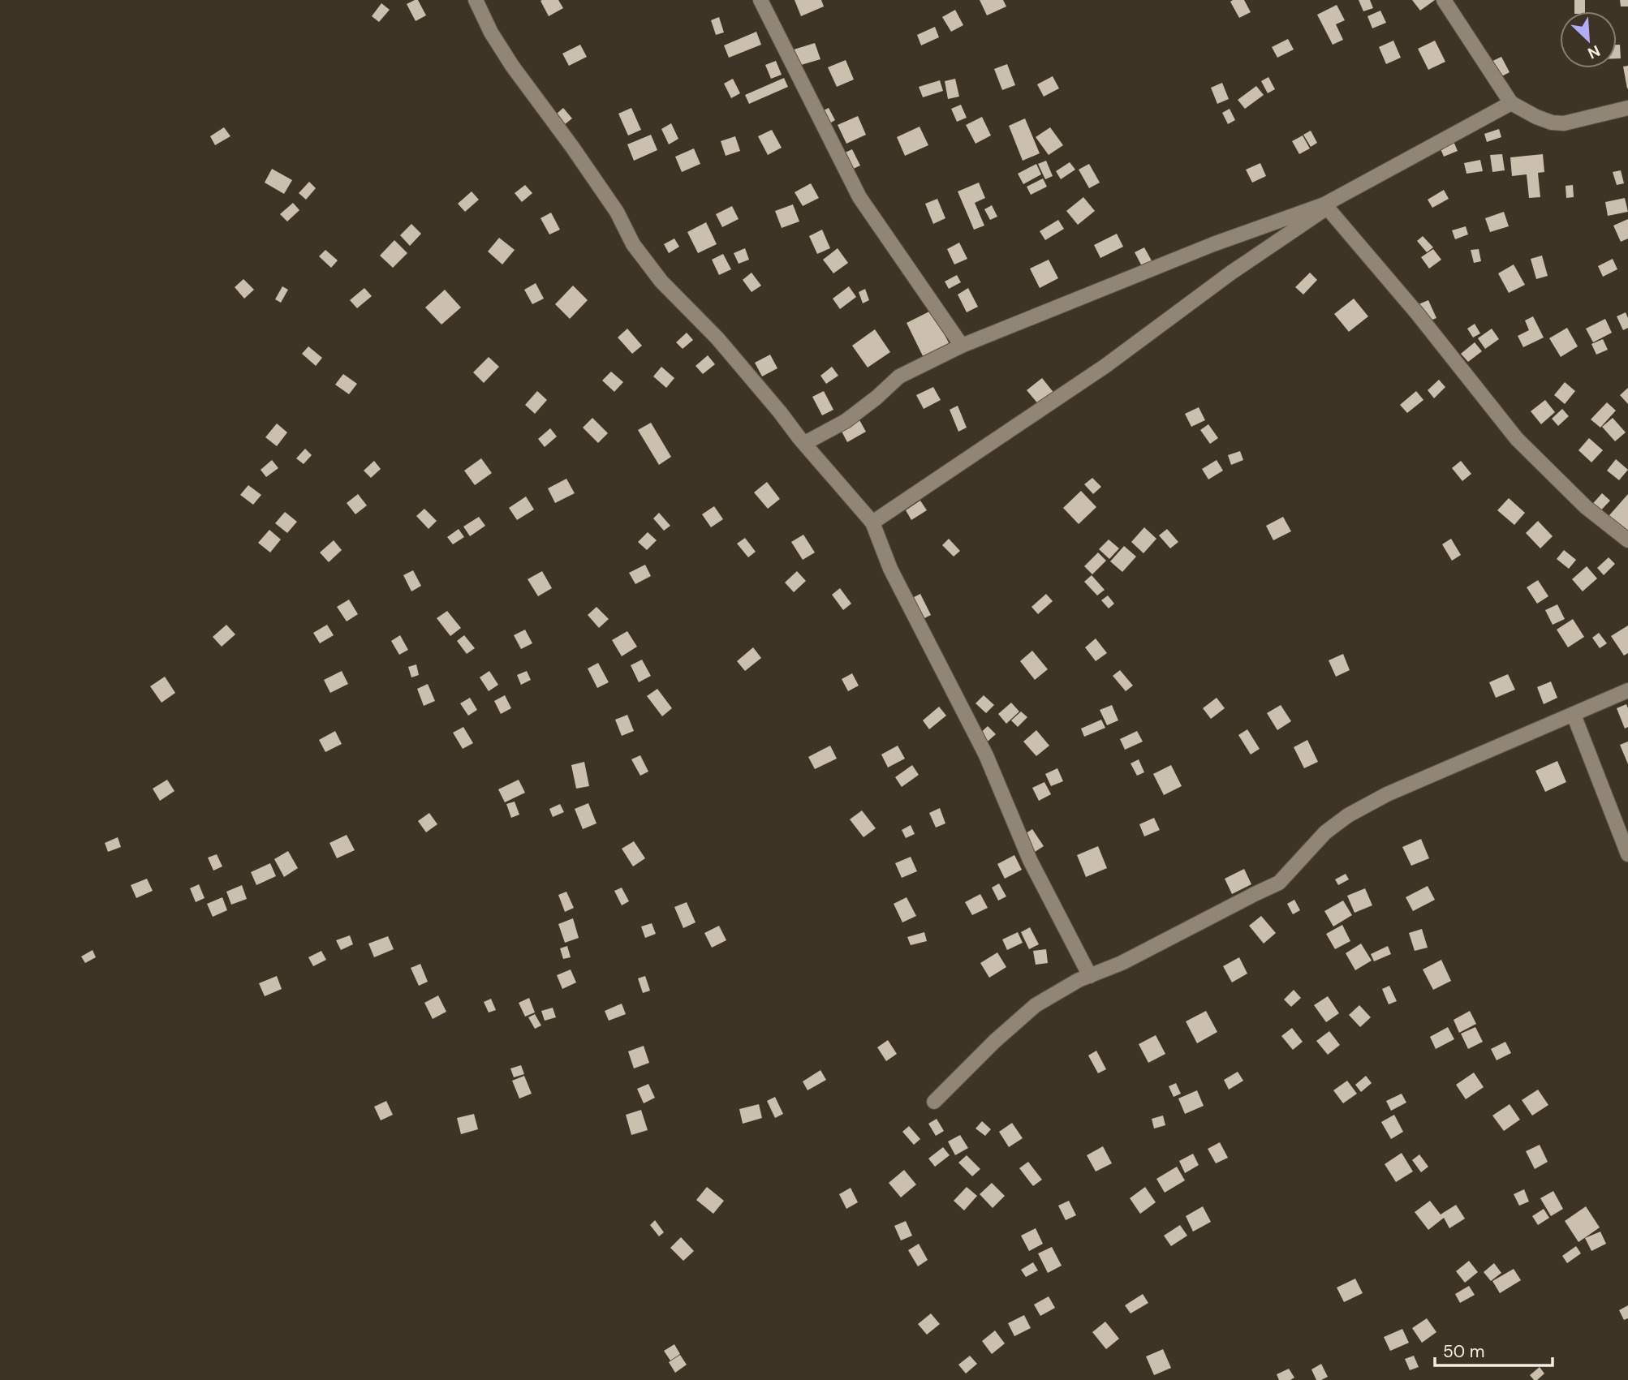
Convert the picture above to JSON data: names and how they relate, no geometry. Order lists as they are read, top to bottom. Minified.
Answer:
{"scale_bar":"50 m","north":"bottom right"}
